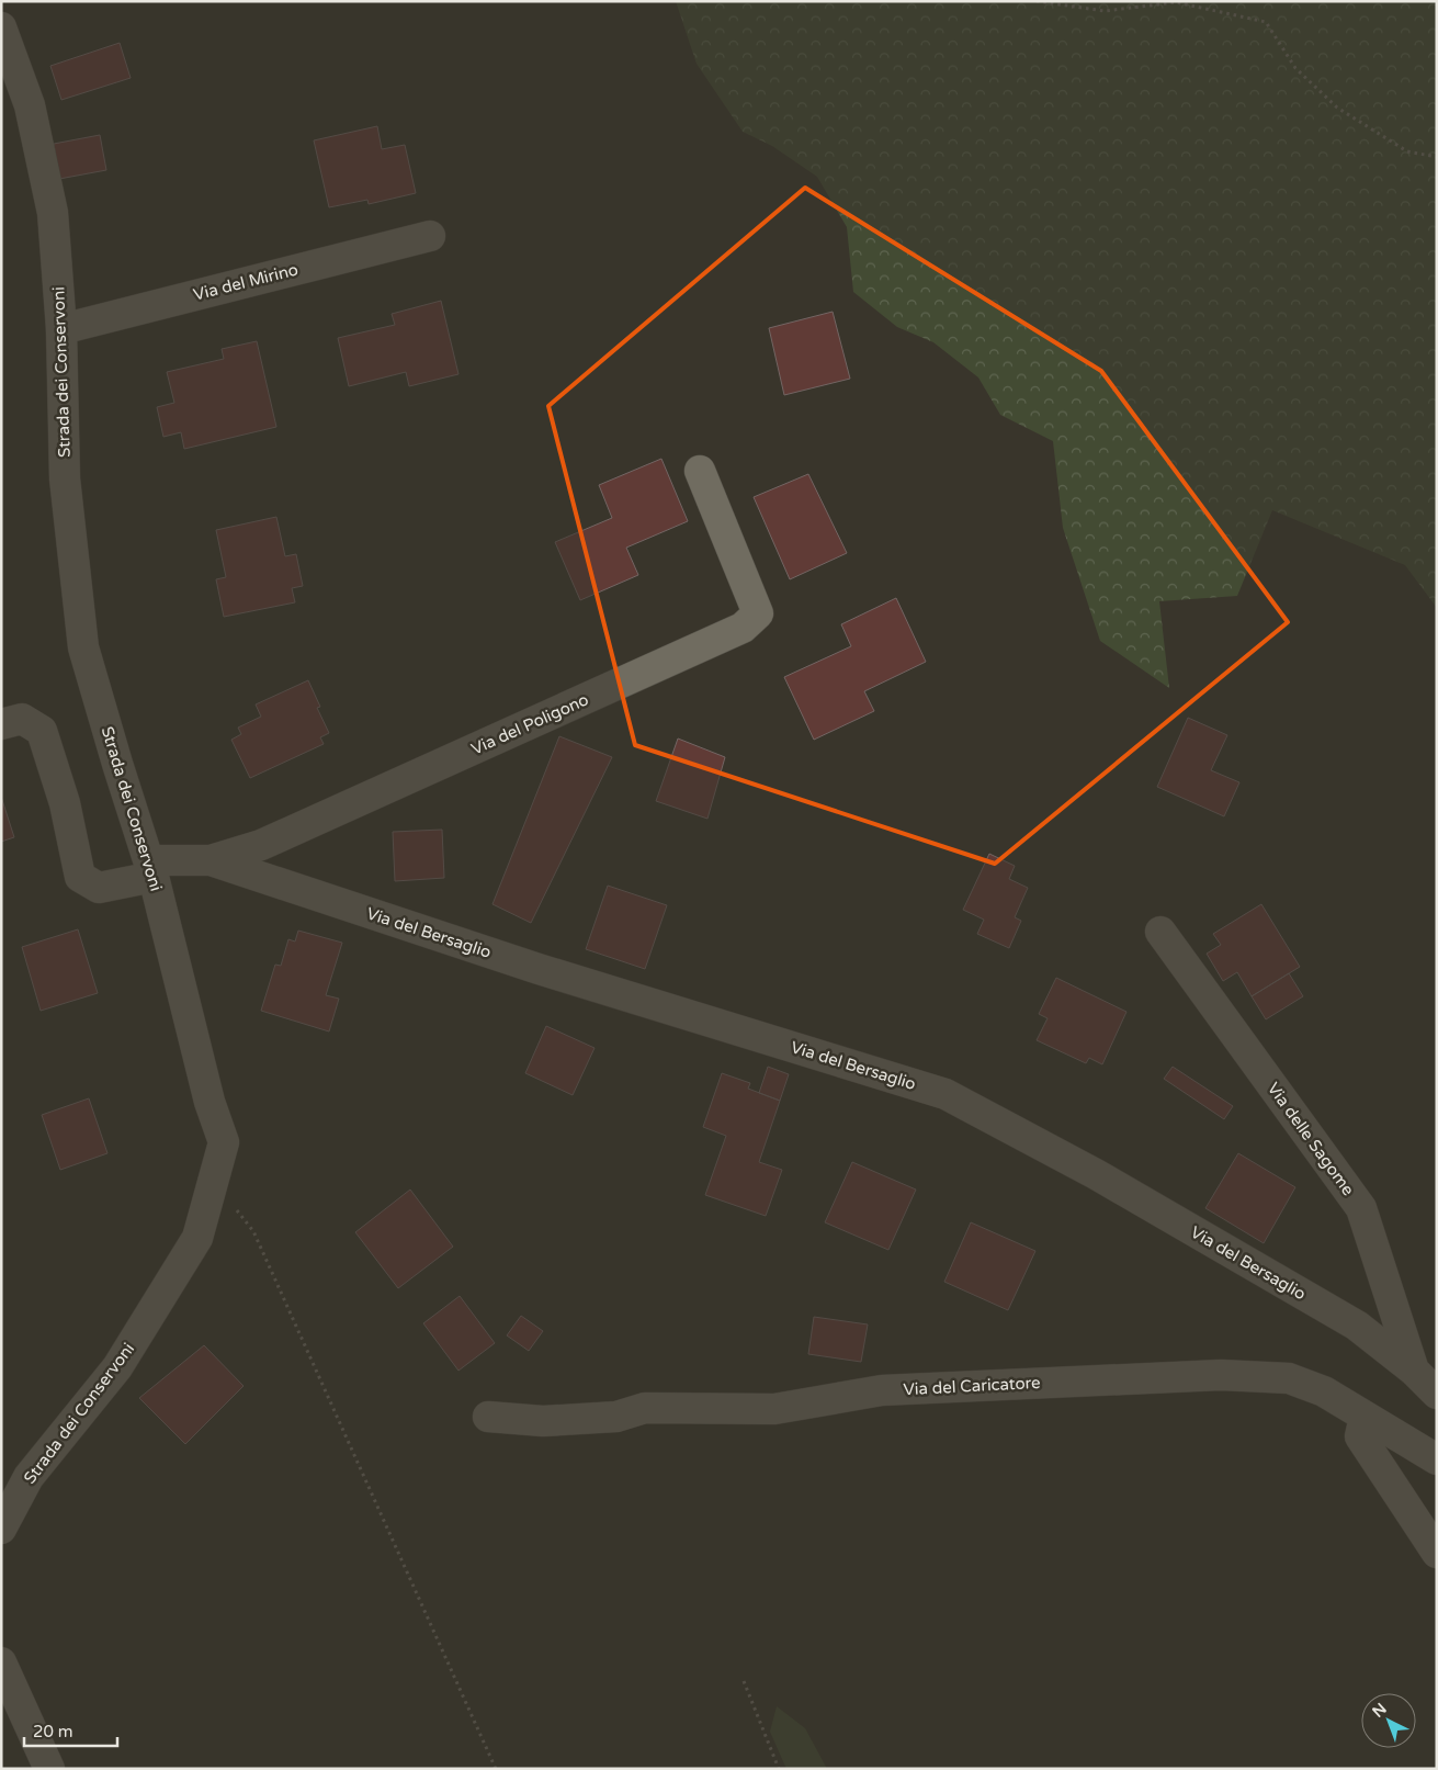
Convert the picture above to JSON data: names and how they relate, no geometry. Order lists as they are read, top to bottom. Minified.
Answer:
{"streets":{"street":["Via del Mirino","Strada dei Conservoni","Via del Poligono","Via del Bersaglio","Via delle Sagome","Via del Caricatore"]},"crossings":[["Via del Mirino","Strada dei Conservoni"],["Strada dei Conservoni","Via del Poligono"],["Via del Poligono","Via del Bersaglio"],["Via del Bersaglio","Via delle Sagome"]],"scale_bar":"20 m","north":"top left"}
